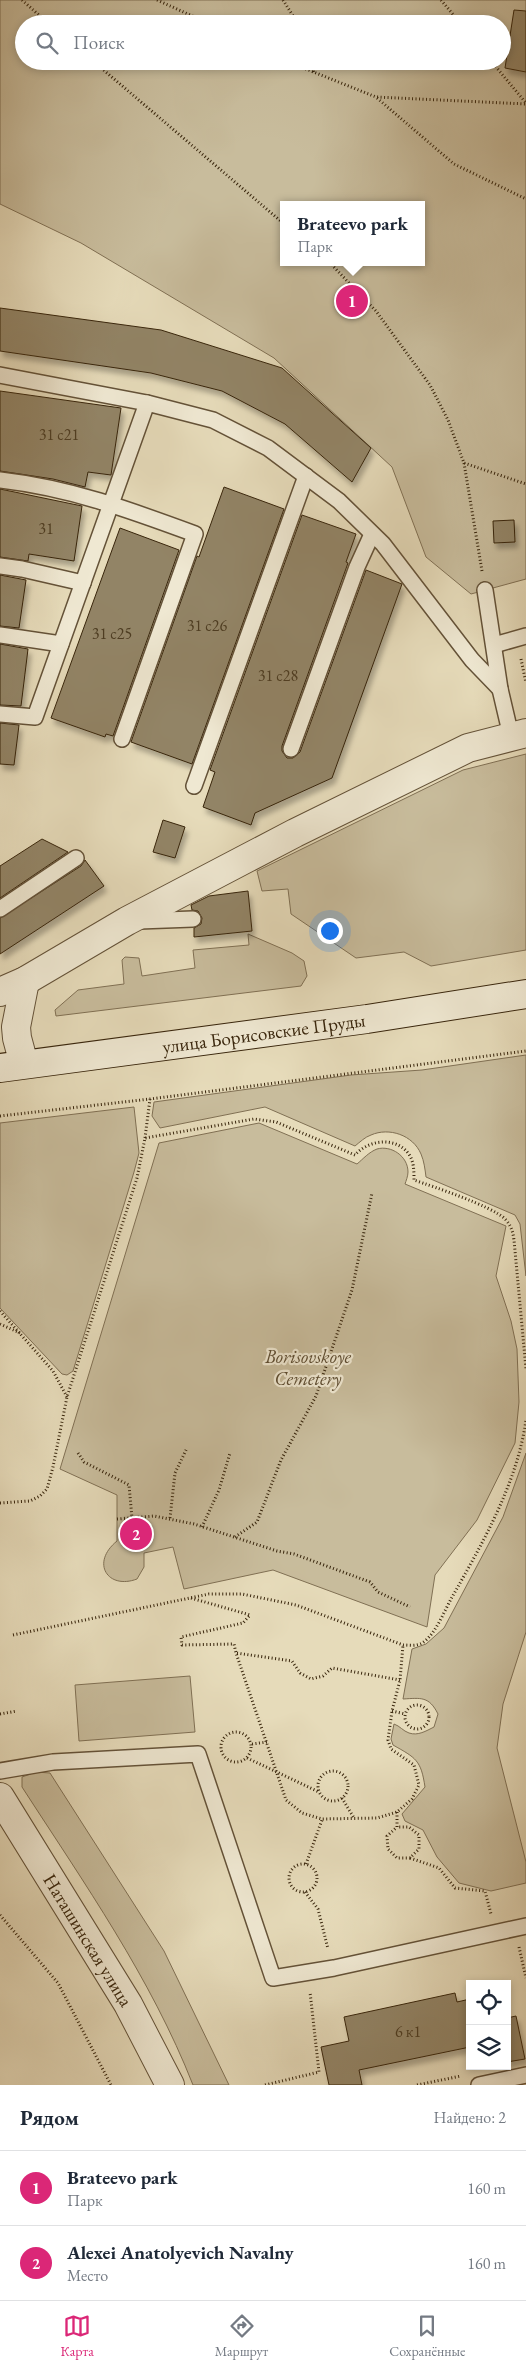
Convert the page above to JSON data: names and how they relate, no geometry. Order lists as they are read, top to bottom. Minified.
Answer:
{"streets":{"street":["улица Борисовские Пруды","Наташинская улица"]},"parks":["Borisovskoye Cemetery"],"house_numbers":["31 с21","31","31 с26","31 с25","31 с28","6 к1"],"page":{"search":"Поиск","popup":["Brateevo park","Парк"],"pins":["1","2"],"heading":["Рядом","Найдено: 2"],"list":[{"mark":"1","name":"Brateevo park","note":"Парк","value":"160 m"},{"mark":"2","name":"Alexei Anatolyevich Navalny","note":"Место","value":"160 m"}],"nav":["Карта","Маршрут","Сохранённые"]}}
